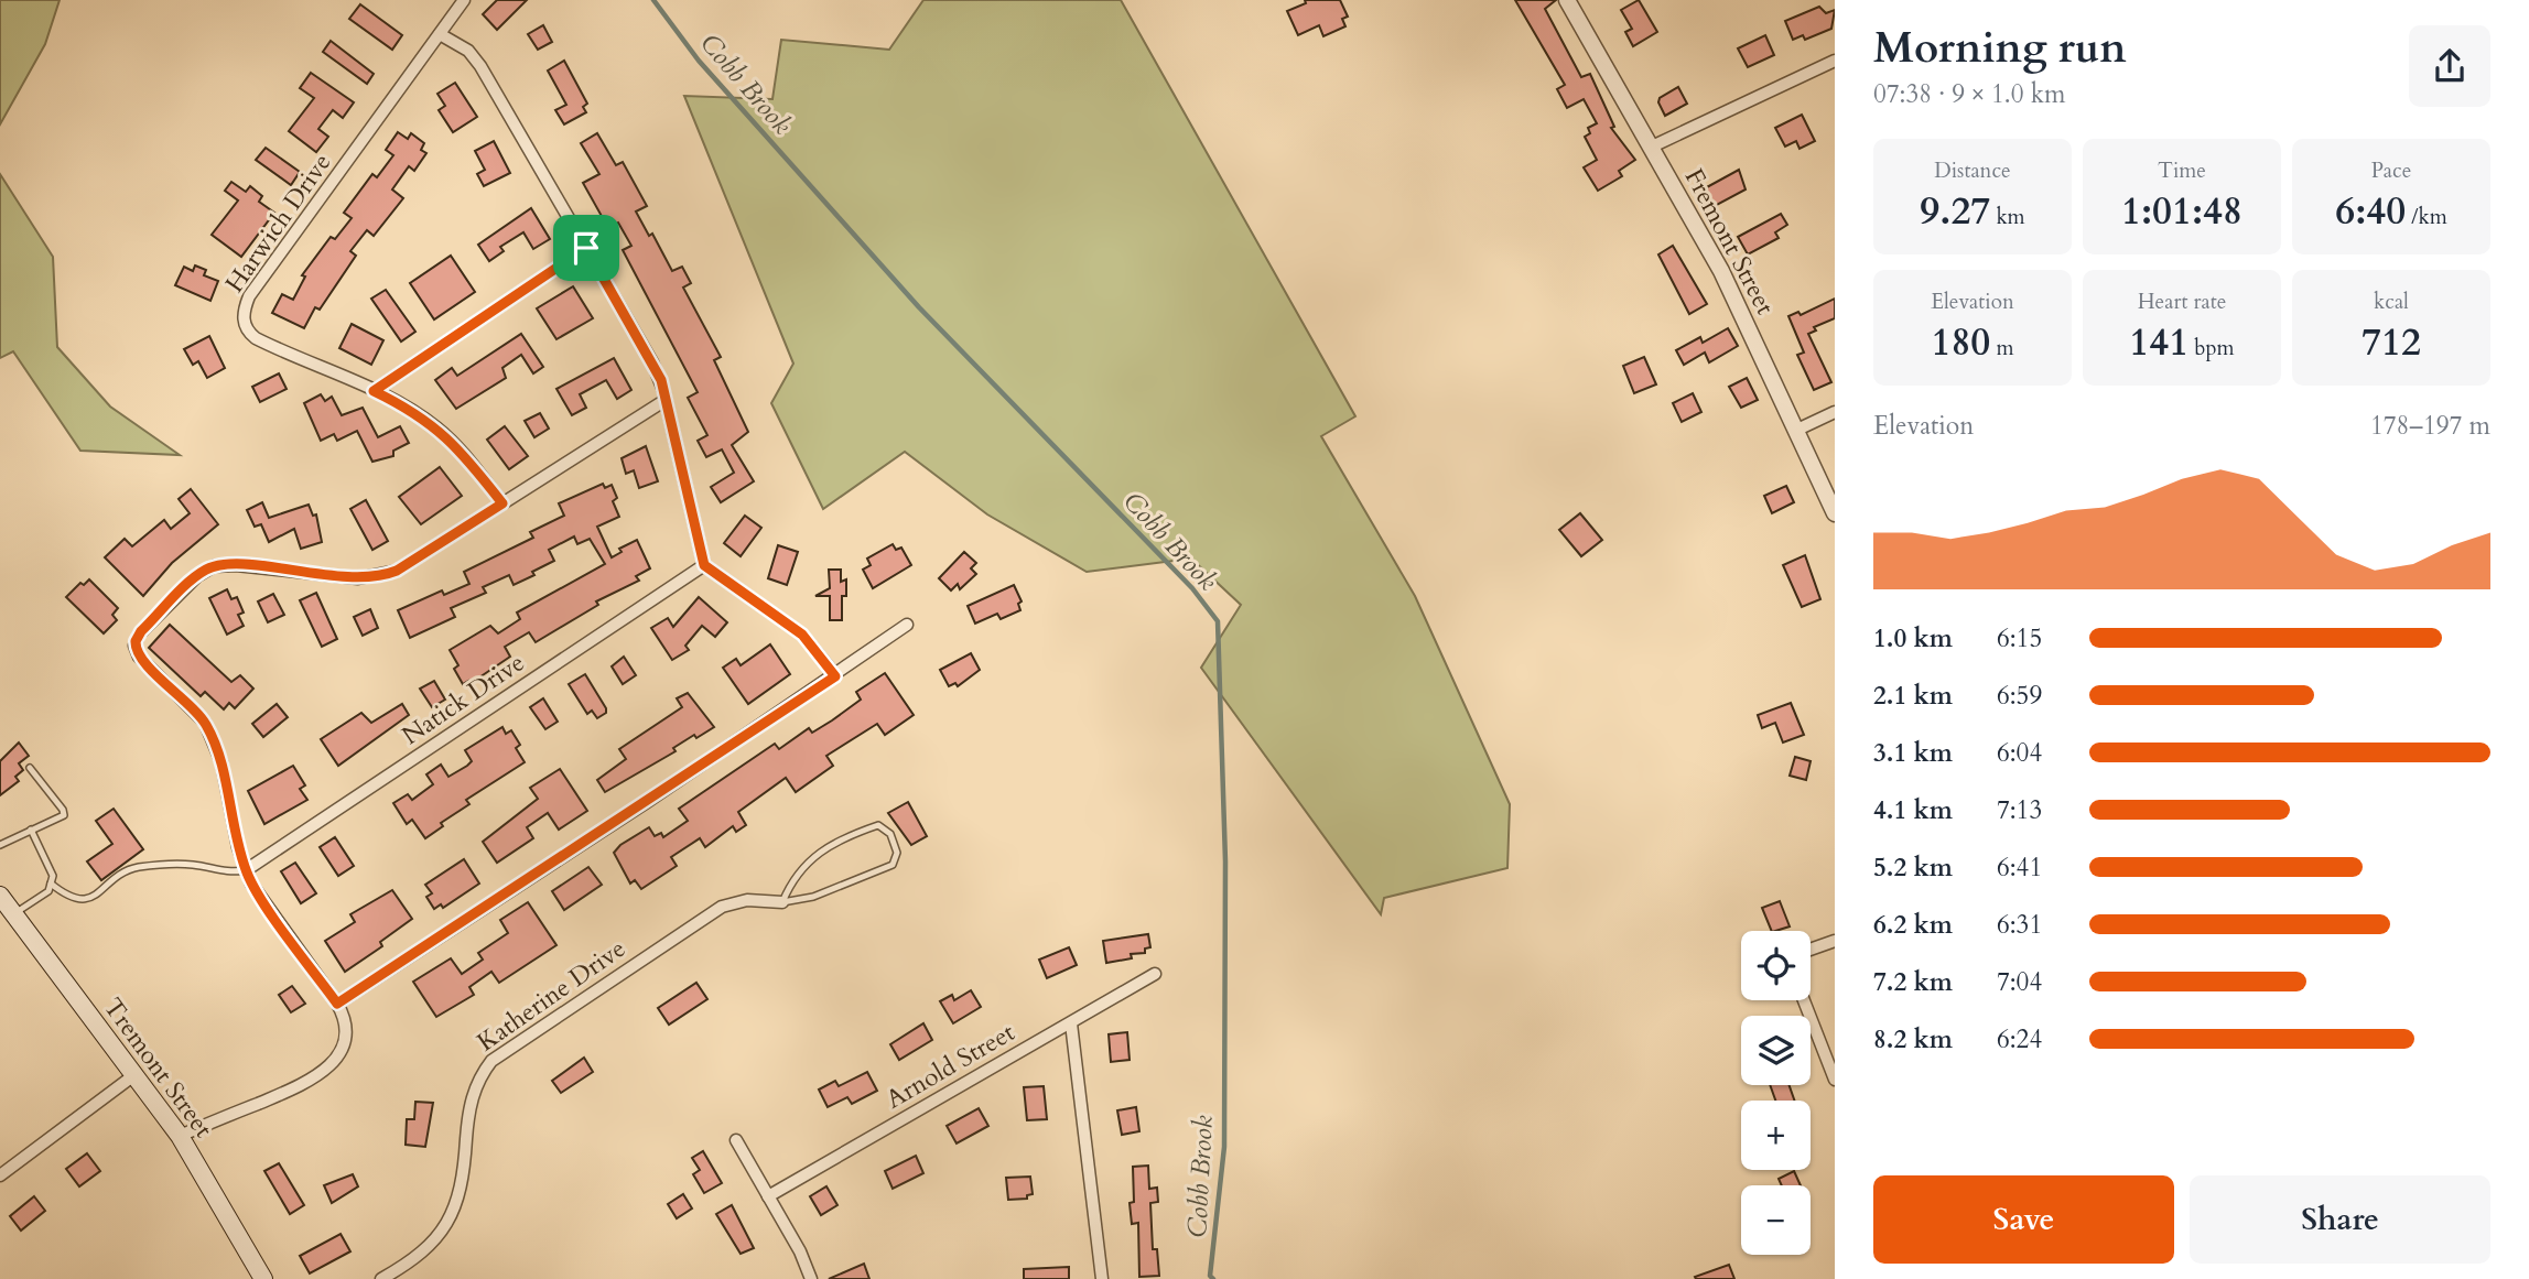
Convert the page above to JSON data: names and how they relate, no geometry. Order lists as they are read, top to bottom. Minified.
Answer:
{"streets":{"main road":["Tremont Street"],"street":["Harwich Drive","Fremont Street","Natick Drive","Katherine Drive","Arnold Street"]},"water":["Cobb Brook"],"page":{"heading":["Morning run","07:38 · 9 × 1.0 km"],"stats":[["Distance","9.27 km"],["Time","1:01:48"],["Pace","6:40 /km"],["Elevation","180 m"],["Heart rate","141 bpm"],["kcal","712"]],"chart":["Elevation","178–197 m"],"list":[{"name":"1.0 km","note":"6:15"},{"name":"2.1 km","note":"6:59"},{"name":"3.1 km","note":"6:04"},{"name":"4.1 km","note":"7:13"},{"name":"5.2 km","note":"6:41"},{"name":"6.2 km","note":"6:31"},{"name":"7.2 km","note":"7:04"},{"name":"8.2 km","note":"6:24"}],"map_buttons":["+","−"],"buttons":["Save","Share"]}}
